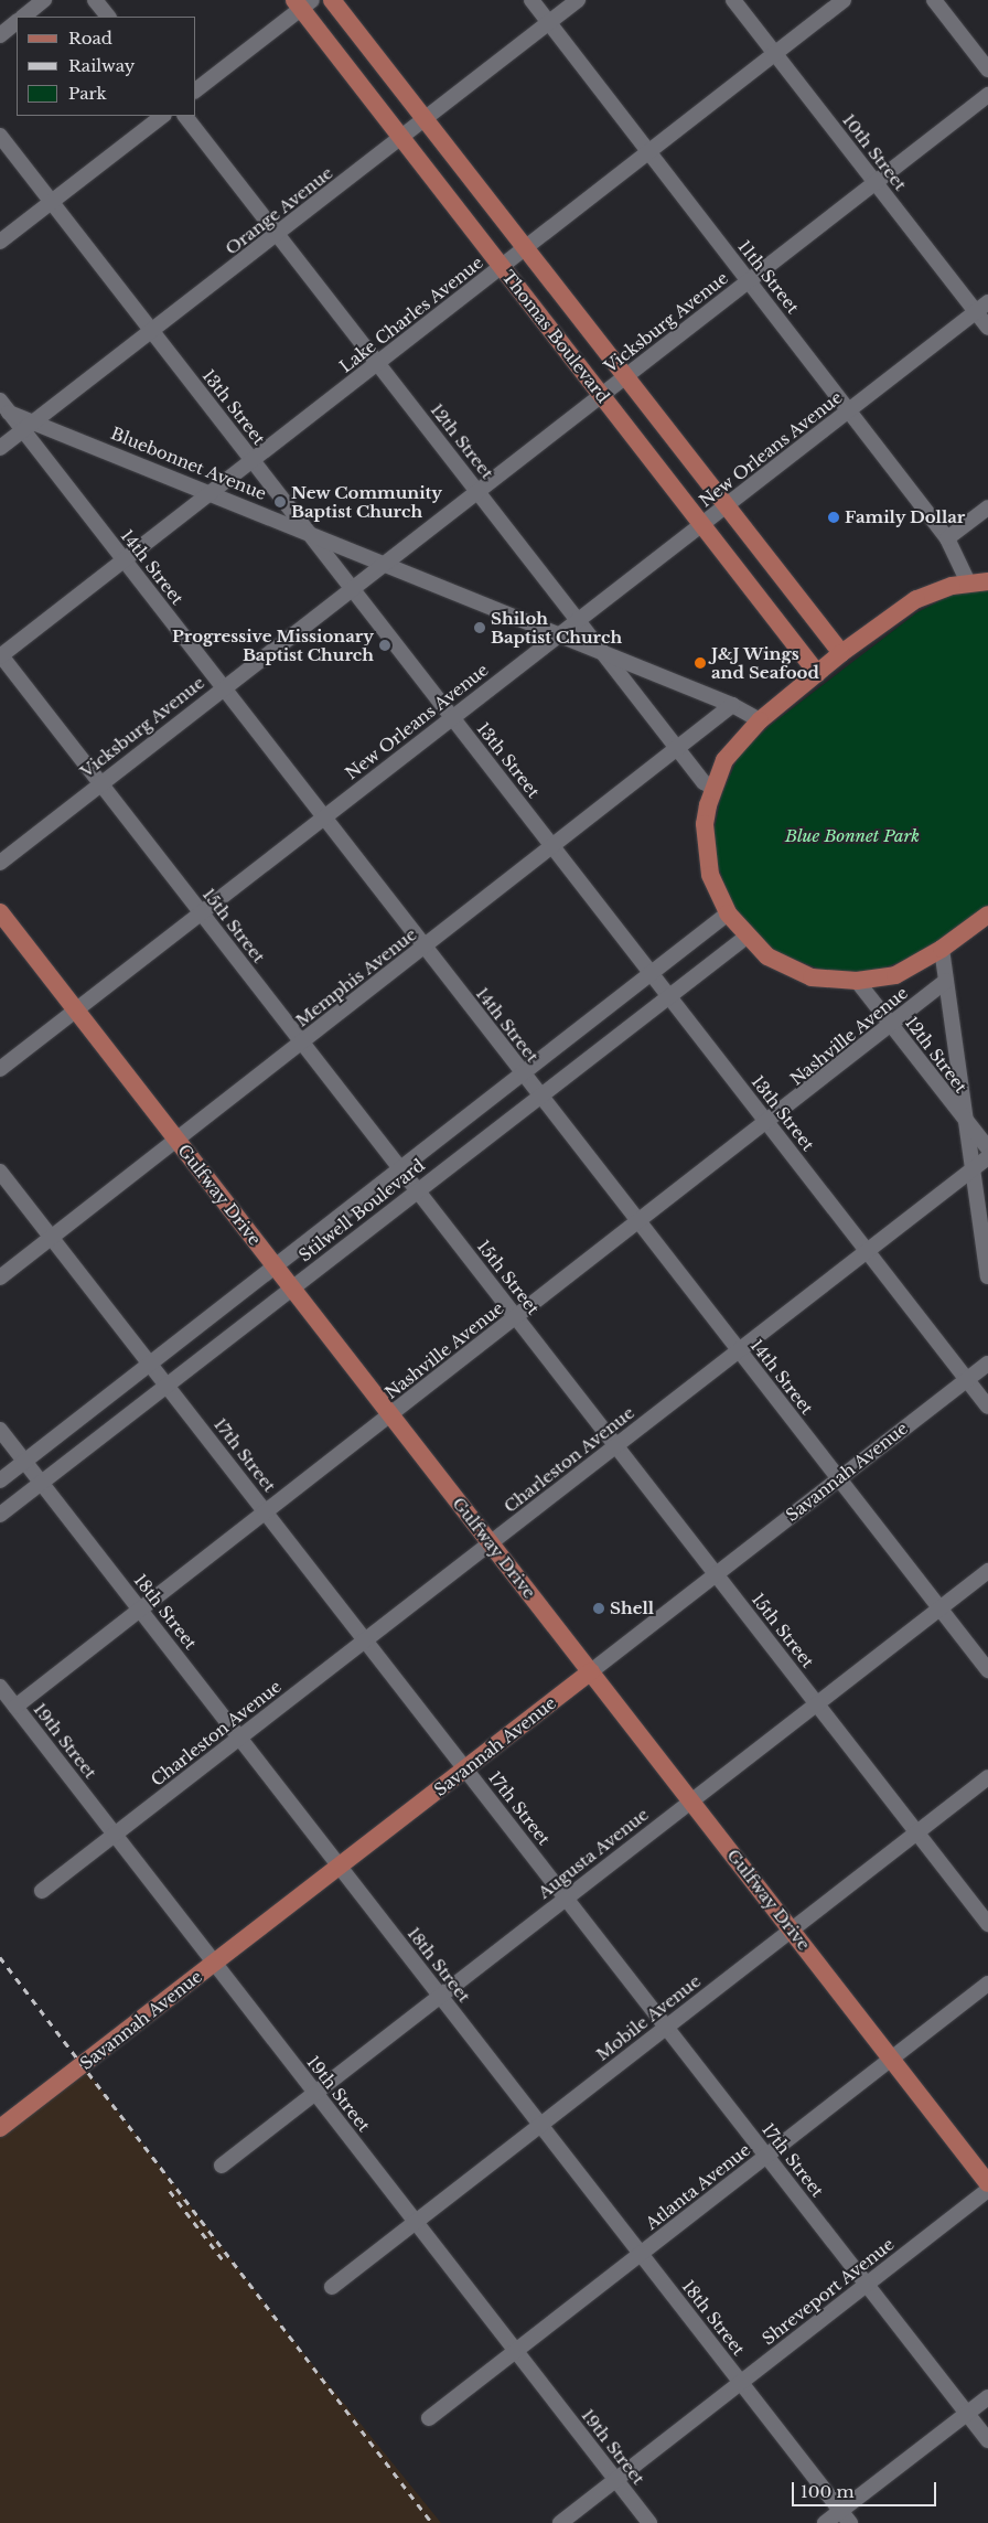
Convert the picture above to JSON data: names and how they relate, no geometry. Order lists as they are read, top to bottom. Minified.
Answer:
{"streets":{"main road":["Thomas Boulevard","Gulfway Drive","Savannah Avenue"],"street":["10th Street","Orange Avenue","11th Street","Lake Charles Avenue","Vicksburg Avenue","13th Street","12th Street","New Orleans Avenue","Bluebonnet Avenue","14th Street","15th Street","Memphis Avenue","Nashville Avenue","Stilwell Boulevard","17th Street","Charleston Avenue","18th Street","19th Street","Augusta Avenue","Mobile Avenue","Atlanta Avenue","Shreveport Avenue"]},"crossings":[["10th Street","Lake Charles Avenue"],["10th Street","Vicksburg Avenue"],["10th Street","New Orleans Avenue"],["Orange Avenue","11th Street"],["Orange Avenue","Thomas Boulevard"],["Orange Avenue","13th Street"],["Orange Avenue","12th Street"],["Orange Avenue","Bluebonnet Avenue"],["Orange Avenue","14th Street"],["11th Street","Lake Charles Avenue"],["11th Street","Vicksburg Avenue"],["11th Street","New Orleans Avenue"],["Lake Charles Avenue","Thomas Boulevard"],["Lake Charles Avenue","13th Street"],["Lake Charles Avenue","12th Street"],["Lake Charles Avenue","Bluebonnet Avenue"],["Lake Charles Avenue","14th Street"],["Lake Charles Avenue","15th Street"],["Vicksburg Avenue","Thomas Boulevard"],["Vicksburg Avenue","13th Street"],["Vicksburg Avenue","12th Street"],["Vicksburg Avenue","Bluebonnet Avenue"],["Vicksburg Avenue","14th Street"],["Vicksburg Avenue","15th Street"],["Thomas Boulevard","New Orleans Avenue"],["13th Street","New Orleans Avenue"],["13th Street","Bluebonnet Avenue"],["13th Street","Memphis Avenue"],["13th Street","Nashville Avenue"],["13th Street","Stilwell Boulevard"],["13th Street","Charleston Avenue"],["13th Street","Savannah Avenue"],["12th Street","New Orleans Avenue"],["12th Street","Bluebonnet Avenue"],["12th Street","Memphis Avenue"],["12th Street","Nashville Avenue"],["New Orleans Avenue","Bluebonnet Avenue"],["New Orleans Avenue","14th Street"],["New Orleans Avenue","15th Street"],["New Orleans Avenue","Gulfway Drive"],["Bluebonnet Avenue","14th Street"],["Bluebonnet Avenue","Memphis Avenue"],["14th Street","Memphis Avenue"],["14th Street","Nashville Avenue"],["14th Street","Stilwell Boulevard"],["14th Street","Charleston Avenue"],["14th Street","Savannah Avenue"],["14th Street","Augusta Avenue"],["15th Street","Memphis Avenue"],["15th Street","Nashville Avenue"],["15th Street","Stilwell Boulevard"],["15th Street","Charleston Avenue"],["15th Street","Savannah Avenue"],["15th Street","Augusta Avenue"],["15th Street","Mobile Avenue"],["Memphis Avenue","Gulfway Drive"],["Memphis Avenue","17th Street"],["Nashville Avenue","Gulfway Drive"],["Nashville Avenue","17th Street"],["Nashville Avenue","18th Street"],["Nashville Avenue","19th Street"],["Gulfway Drive","Stilwell Boulevard"],["Gulfway Drive","Charleston Avenue"],["Gulfway Drive","Savannah Avenue"],["Gulfway Drive","Augusta Avenue"],["Gulfway Drive","Mobile Avenue"],["Gulfway Drive","Atlanta Avenue"],["Stilwell Boulevard","17th Street"],["Stilwell Boulevard","18th Street"],["17th Street","Charleston Avenue"],["17th Street","Savannah Avenue"],["17th Street","Augusta Avenue"],["17th Street","Mobile Avenue"],["17th Street","Atlanta Avenue"],["17th Street","Shreveport Avenue"],["Charleston Avenue","18th Street"],["Charleston Avenue","19th Street"],["Savannah Avenue","18th Street"],["Savannah Avenue","19th Street"],["18th Street","Augusta Avenue"],["18th Street","Mobile Avenue"],["18th Street","Atlanta Avenue"],["18th Street","Shreveport Avenue"],["19th Street","Augusta Avenue"],["19th Street","Mobile Avenue"],["19th Street","Atlanta Avenue"],["19th Street","Shreveport Avenue"]],"parks":["Blue Bonnet Park"],"places":["New Community Baptist Church","Family Dollar","Shiloh Baptist Church","Progressive Missionary Baptist Church","J&J Wings and Seafood","Shell"],"legend":["Road","Railway","Park"],"scale_bar":"100 m"}
